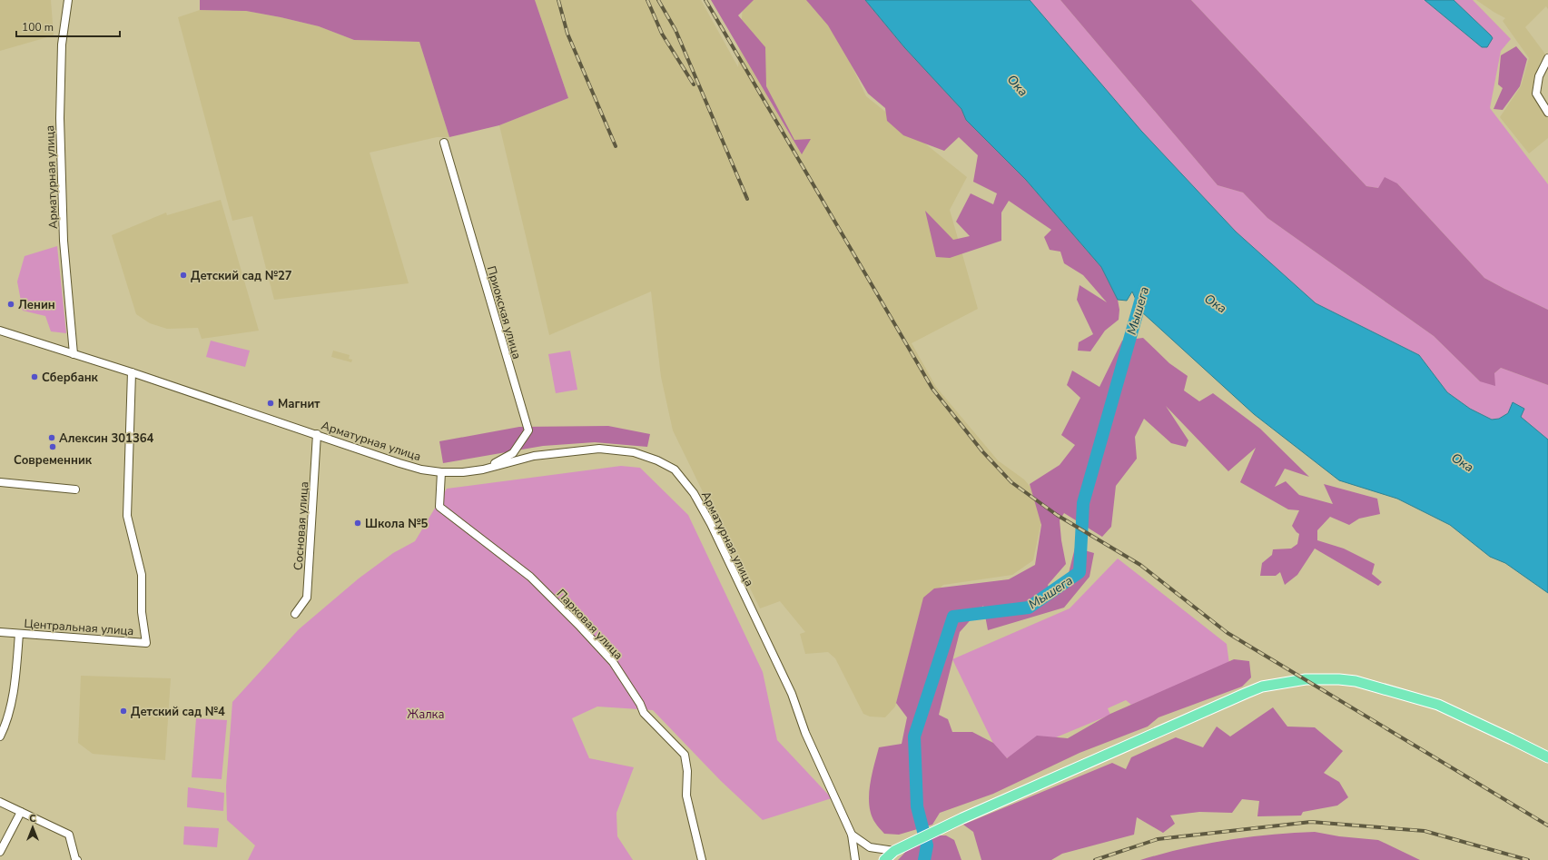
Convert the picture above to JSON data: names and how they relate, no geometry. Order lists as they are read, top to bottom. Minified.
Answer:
{"streets":{"street":["Арматурная улица","Приокская улица","Сосновая улица","Парковая улица","Центральная улица"]},"crossings":[["Арматурная улица","Приокская улица"],["Арматурная улица","Сосновая улица"],["Арматурная улица","Парковая улица"],["Арматурная улица","Центральная улица"]],"water":["Ока","Мышега"],"parks":["Жалка"],"places":["Детский сад №27","Ленин","Сбербанк","Магнит","Алексин 301364","Современник","Школа №5","Детский сад №4"],"scale_bar":"100 m","north":"top"}
